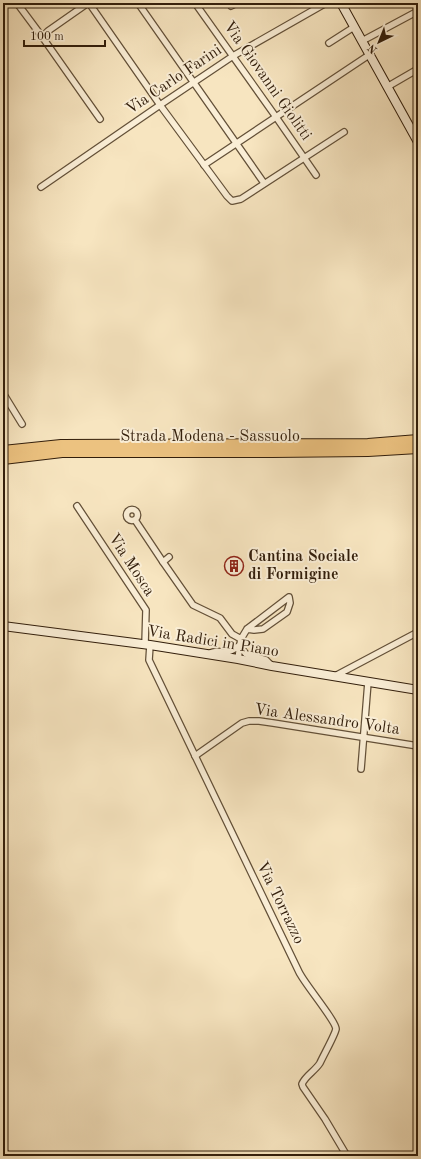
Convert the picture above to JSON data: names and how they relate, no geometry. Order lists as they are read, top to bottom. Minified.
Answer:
{"streets":{"highway":["Strada Modena - Sassuolo"],"street":["Via Carlo Farini","Via Giovanni Giolitti","Via Mosca","Via Radici in Piano","Via Alessandro Volta","Via Torrazzo"]},"crossings":[["Via Carlo Farini","Via Giovanni Giolitti"],["Via Mosca","Via Radici in Piano"],["Via Mosca","Via Torrazzo"],["Via Radici in Piano","Via Torrazzo"],["Via Alessandro Volta","Via Torrazzo"]],"places":{"building":["Cantina Sociale di Formigine"]},"scale_bar":"100 m","north":"bottom left"}
